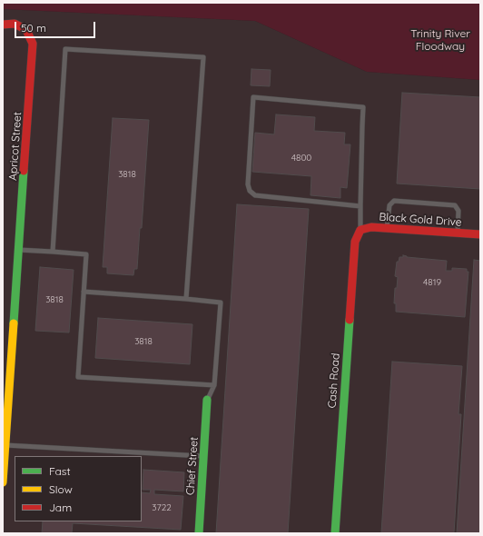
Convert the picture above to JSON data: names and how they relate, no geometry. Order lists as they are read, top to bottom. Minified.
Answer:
{"streets":{"street":["Apricot Street","Black Gold Drive","Cash Road","Chief Street"]},"crossings":[["Black Gold Drive","Cash Road"]],"parks":["Trinity River Floodway"],"house_numbers":["4800","3818","4819","3818","3818","3722"],"legend":["Fast","Slow","Jam"],"scale_bar":"50 m"}
